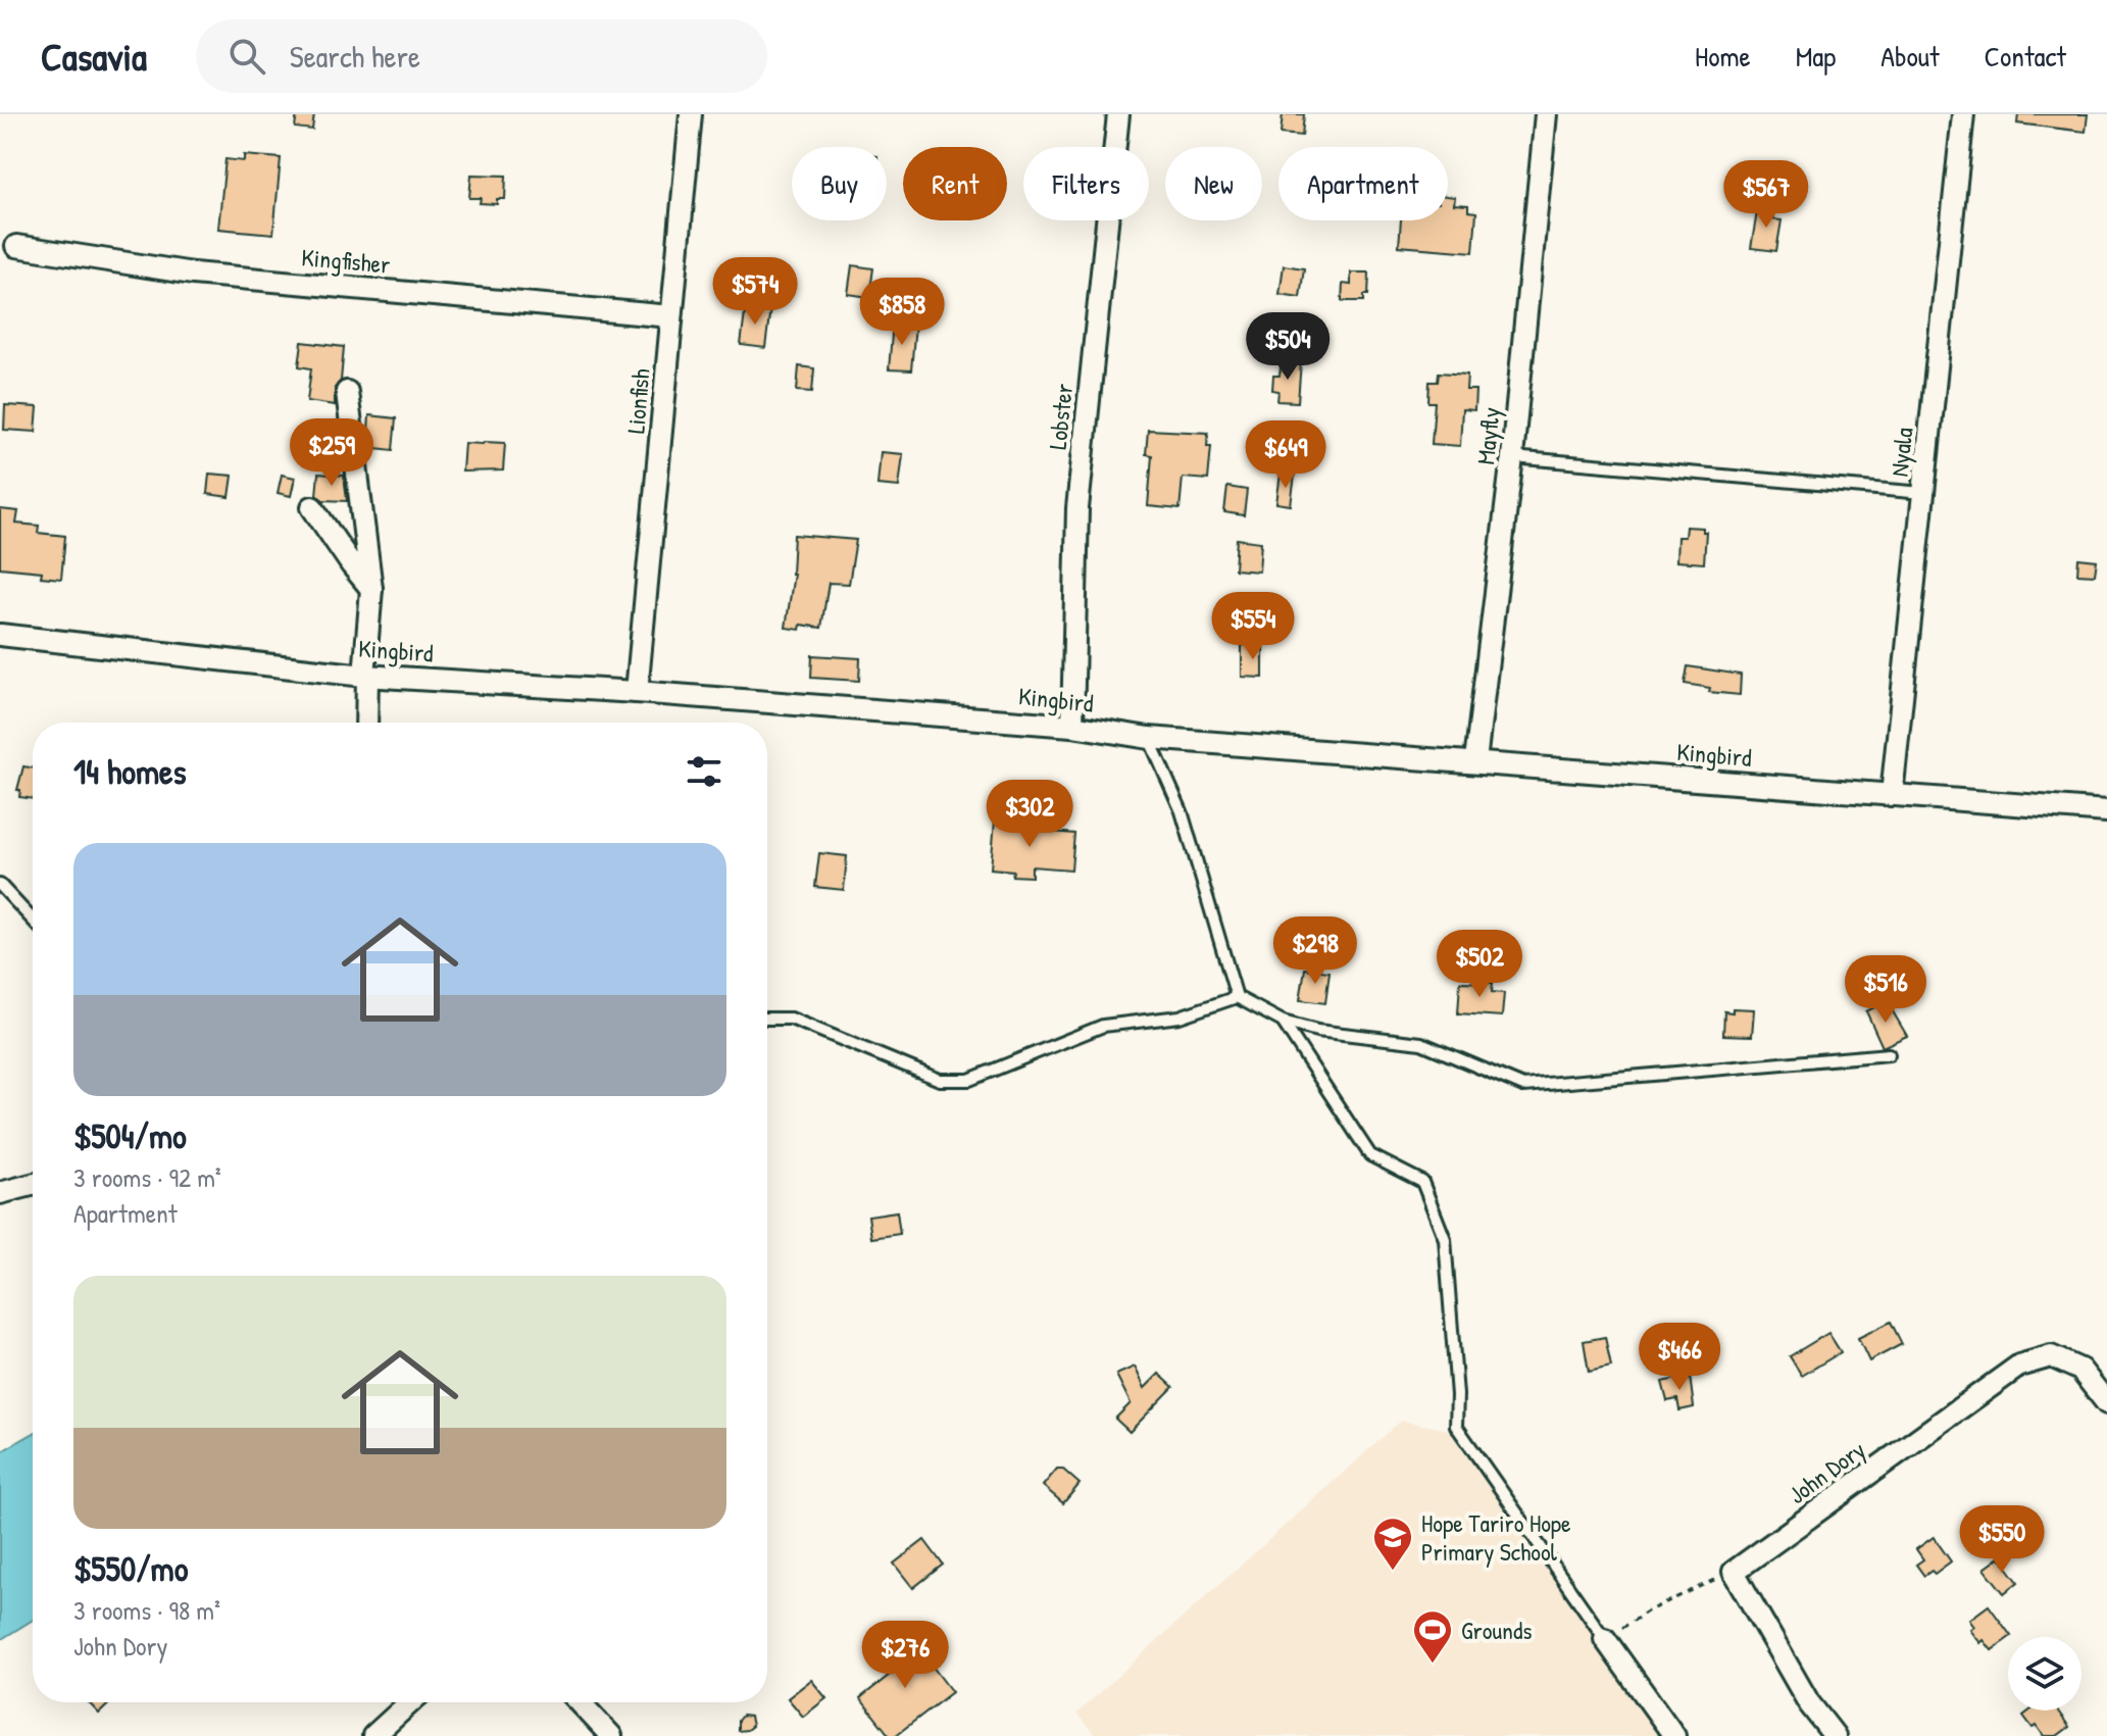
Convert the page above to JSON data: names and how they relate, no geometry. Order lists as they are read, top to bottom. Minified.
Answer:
{"streets":{"street":["Kingfisher","Lionfish","Lobster","Mayfly","Nyala","Kingbird","John Dory"]},"crossings":[["Kingfisher","Lionfish"],["Lionfish","Kingbird"],["Lobster","Kingbird"],["Mayfly","Kingbird"],["Nyala","Kingbird"]],"places":{"school or university":["Hope Tariro Hope Primary School"],"sports":["Grounds"]},"page":{"header":"Casavia","search":"Search here","nav":["Home","Map","About","Contact"],"chip":["Buy","Rent","Filters","New","Apartment"],"price":["$567","$574","$858","$504","$259","$649","$554","$302","$298","$502","$516","$466","$550","$276"],"heading":"14 homes","list":[{"name":"$504/mo","note":"3 rooms · 92 m² · Apartment"},{"name":"$550/mo","note":"3 rooms · 98 m² · John Dory"}]}}
